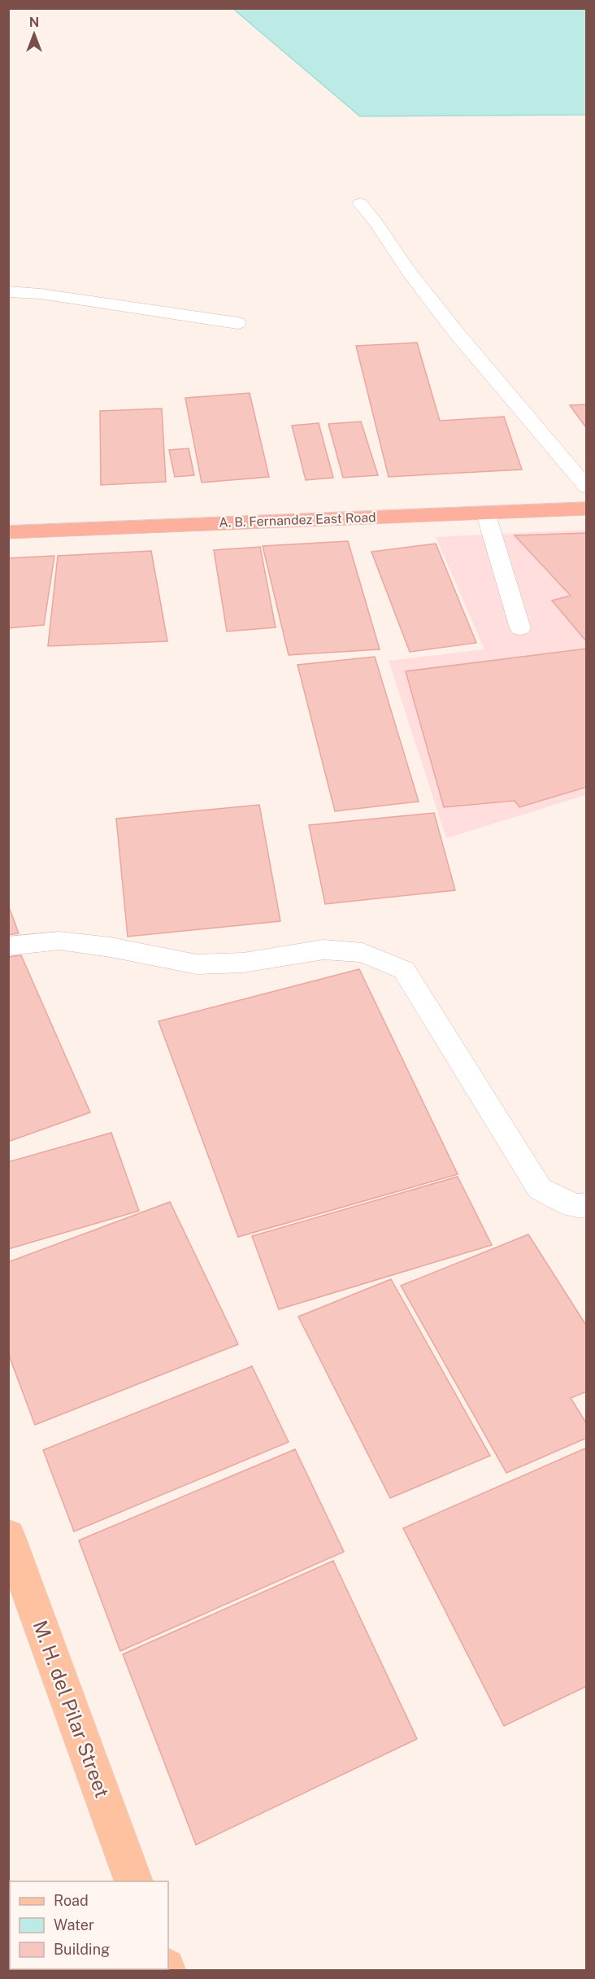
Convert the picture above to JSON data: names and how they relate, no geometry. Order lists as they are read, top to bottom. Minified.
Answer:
{"streets":{"highway":["A. B. Fernandez East Road"],"main road":["M. H. del Pilar Street"]},"legend":["Road","Water","Building"],"north":"top"}
